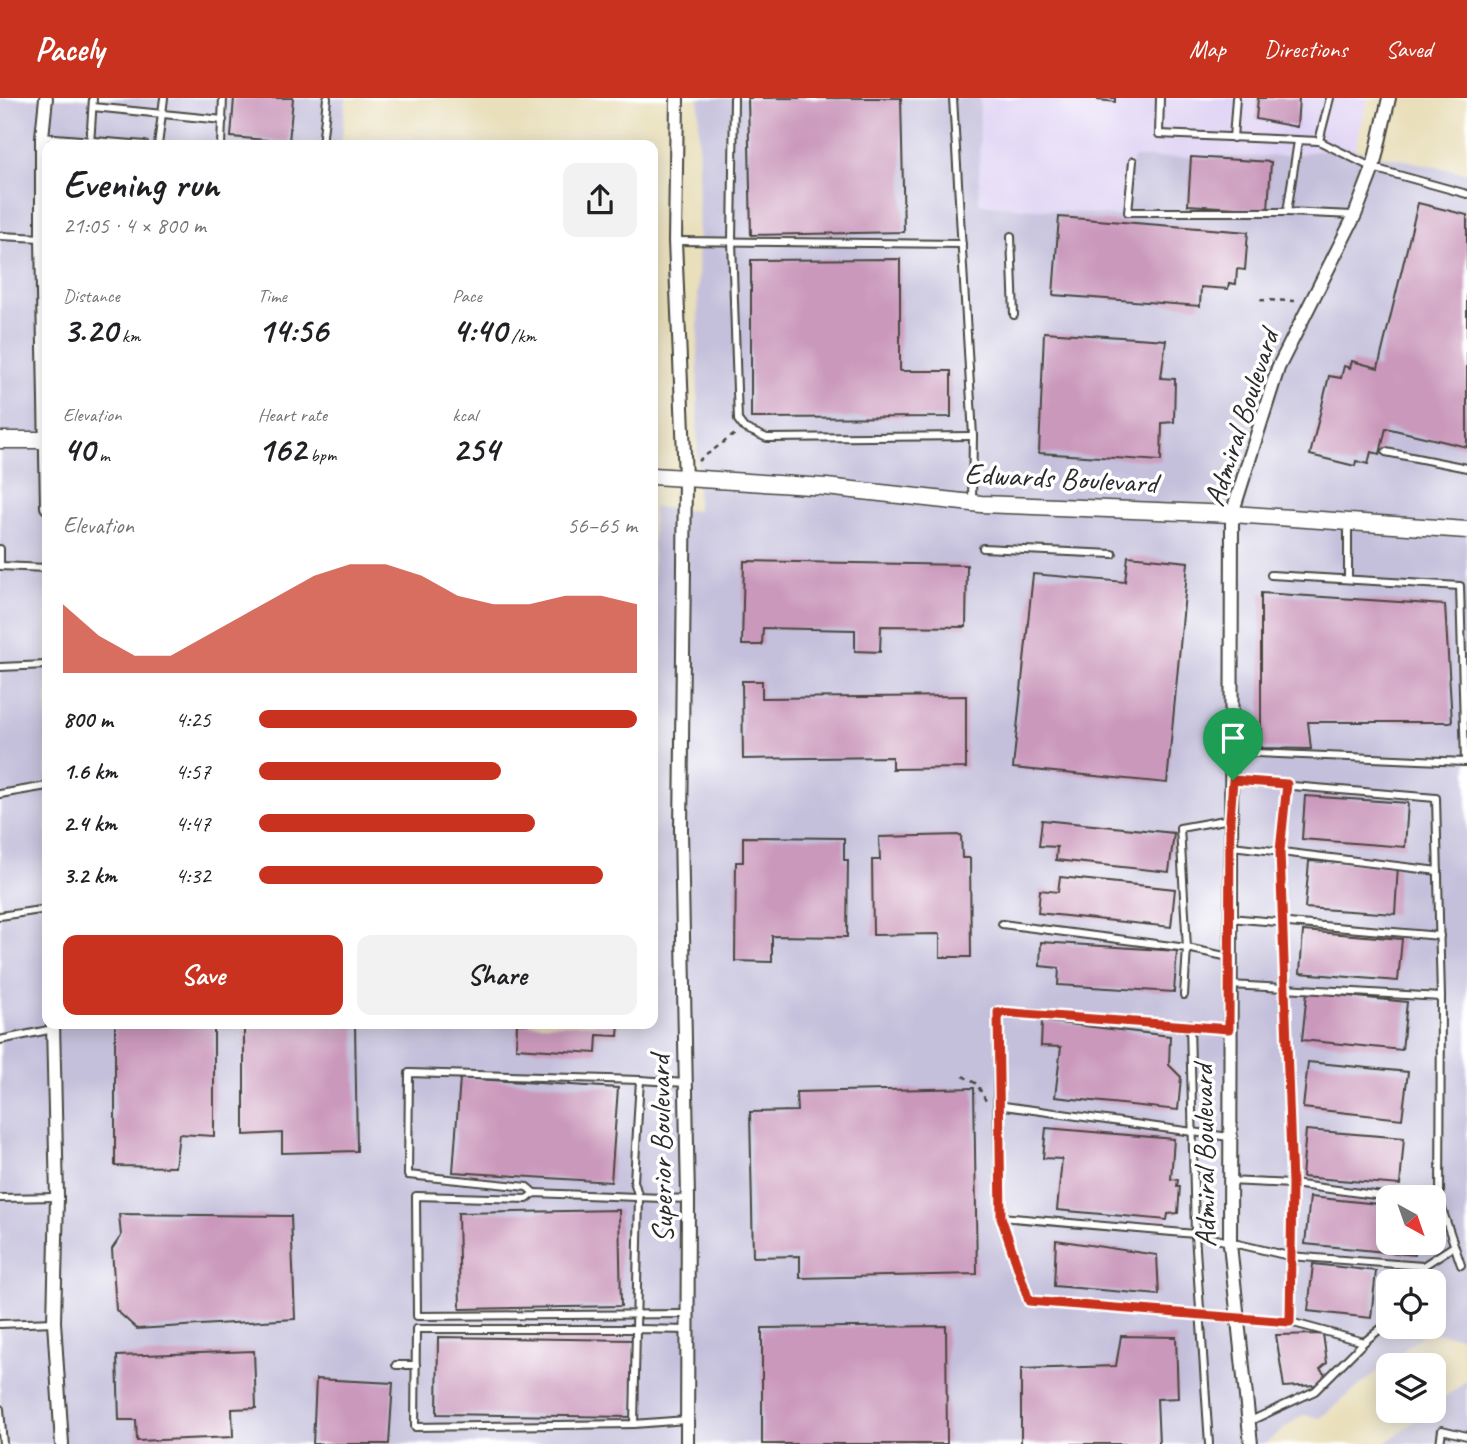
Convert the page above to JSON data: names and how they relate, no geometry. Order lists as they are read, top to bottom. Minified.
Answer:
{"streets":{"street":["Admiral Boulevard","Edwards Boulevard","Superior Boulevard"]},"crossings":[["Admiral Boulevard","Edwards Boulevard"],["Edwards Boulevard","Superior Boulevard"]],"north":"bottom right","page":{"header":"Pacely","nav":["Map","Directions","Saved"],"heading":["Evening run","21:05 · 4 × 800 m"],"stats":[["Distance","3.20 km"],["Time","14:56"],["Pace","4:40 /km"],["Elevation","40 m"],["Heart rate","162 bpm"],["kcal","254"]],"chart":["Elevation","56–65 m"],"list":[{"name":"800 m","note":"4:25"},{"name":"1.6 km","note":"4:57"},{"name":"2.4 km","note":"4:47"},{"name":"3.2 km","note":"4:32"}],"buttons":["Save","Share"]}}
